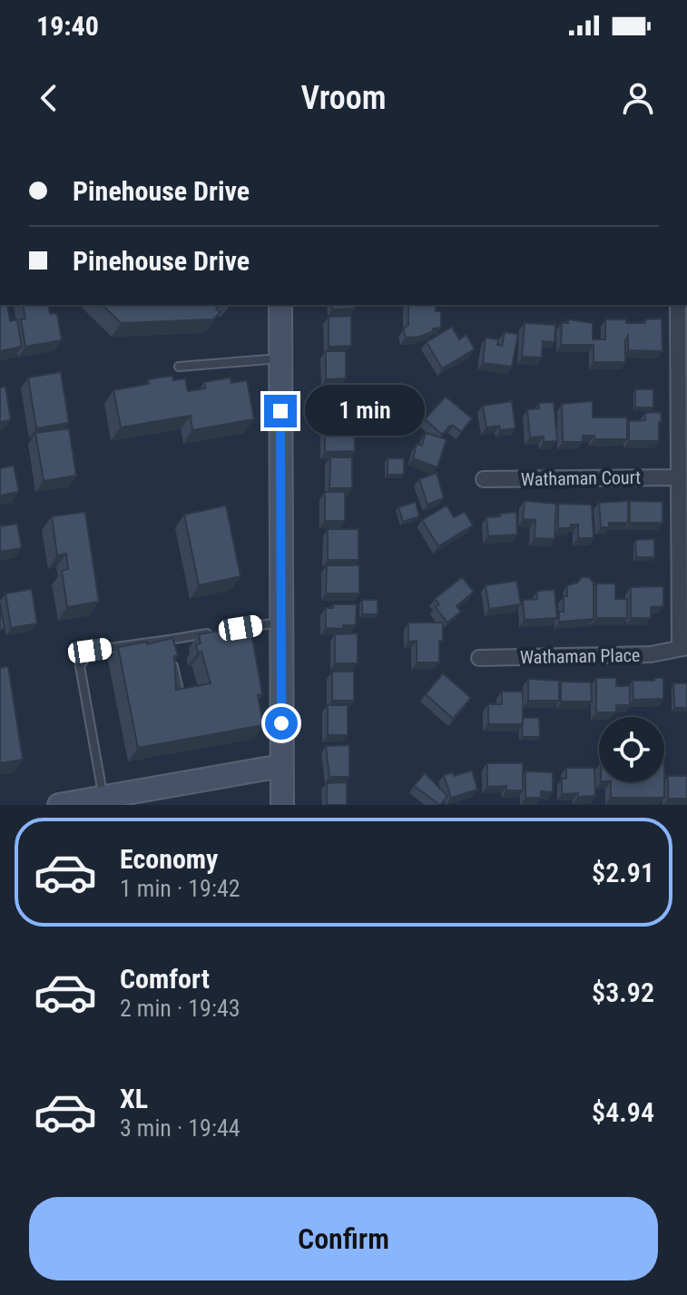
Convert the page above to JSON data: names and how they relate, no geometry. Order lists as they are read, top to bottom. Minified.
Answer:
{"streets":{"street":["Wathaman Court","Wathaman Place"]},"page":{"status":"19:40","header":"Vroom","banner":["Pinehouse Drive","Pinehouse Drive"],"bubble":"1 min","list":[{"name":"Economy","note":"1 min · 19:42","value":"$2.91"},{"name":"Comfort","note":"2 min · 19:43","value":"$3.92"},{"name":"XL","note":"3 min · 19:44","value":"$4.94"}],"buttons":"Confirm"}}
